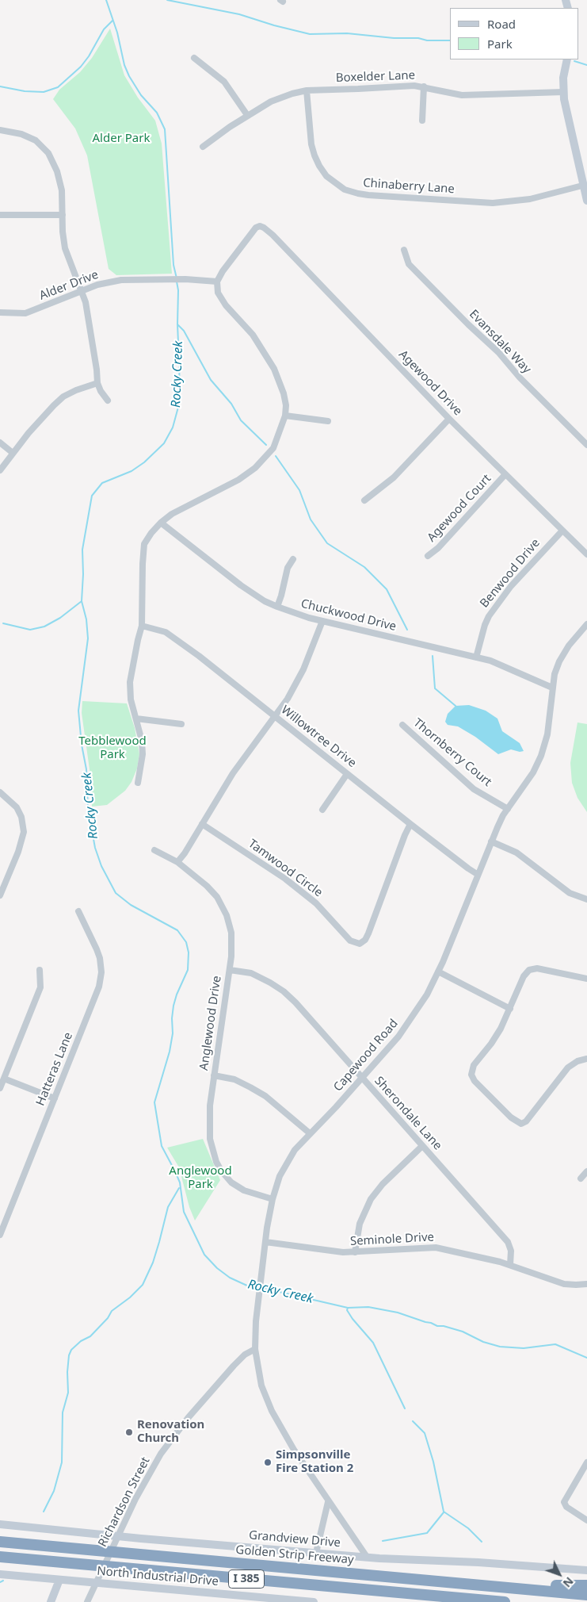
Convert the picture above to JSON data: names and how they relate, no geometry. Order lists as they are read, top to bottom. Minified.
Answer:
{"streets":{"highway":["Golden Strip Freeway","I 385"],"street":["Boxelder Lane","Chinaberry Lane","Alder Drive","Evansdale Way","Agewood Drive","Agewood Court","Benwood Drive","Chuckwood Drive","Willowtree Drive","Thornberry Court","Tamwood Circle","Anglewood Drive","Capewood Road","Hatteras Lane","Sherondale Lane","Seminole Drive","Richardson Street","Grandview Drive","North Industrial Drive"]},"crossings":[["Boxelder Lane","Chinaberry Lane"],["Alder Drive","Agewood Drive"],["Agewood Drive","Agewood Court"],["Agewood Drive","Benwood Drive"],["Benwood Drive","Chuckwood Drive"],["Chuckwood Drive","Capewood Road"],["Willowtree Drive","Tamwood Circle"],["Willowtree Drive","Capewood Road"],["Thornberry Court","Capewood Road"],["Anglewood Drive","Capewood Road"],["Anglewood Drive","Sherondale Lane"],["Capewood Road","Sherondale Lane"],["Capewood Road","Seminole Drive"],["Capewood Road","Richardson Street"],["Capewood Road","Grandview Drive"],["Sherondale Lane","Seminole Drive"]],"water":["Rocky Creek"],"parks":["Alder Park","Tebblewood Park","Anglewood Park"],"places":["Renovation Church","Simpsonville Fire Station 2"],"legend":["Road","Park"],"north":"bottom right"}
